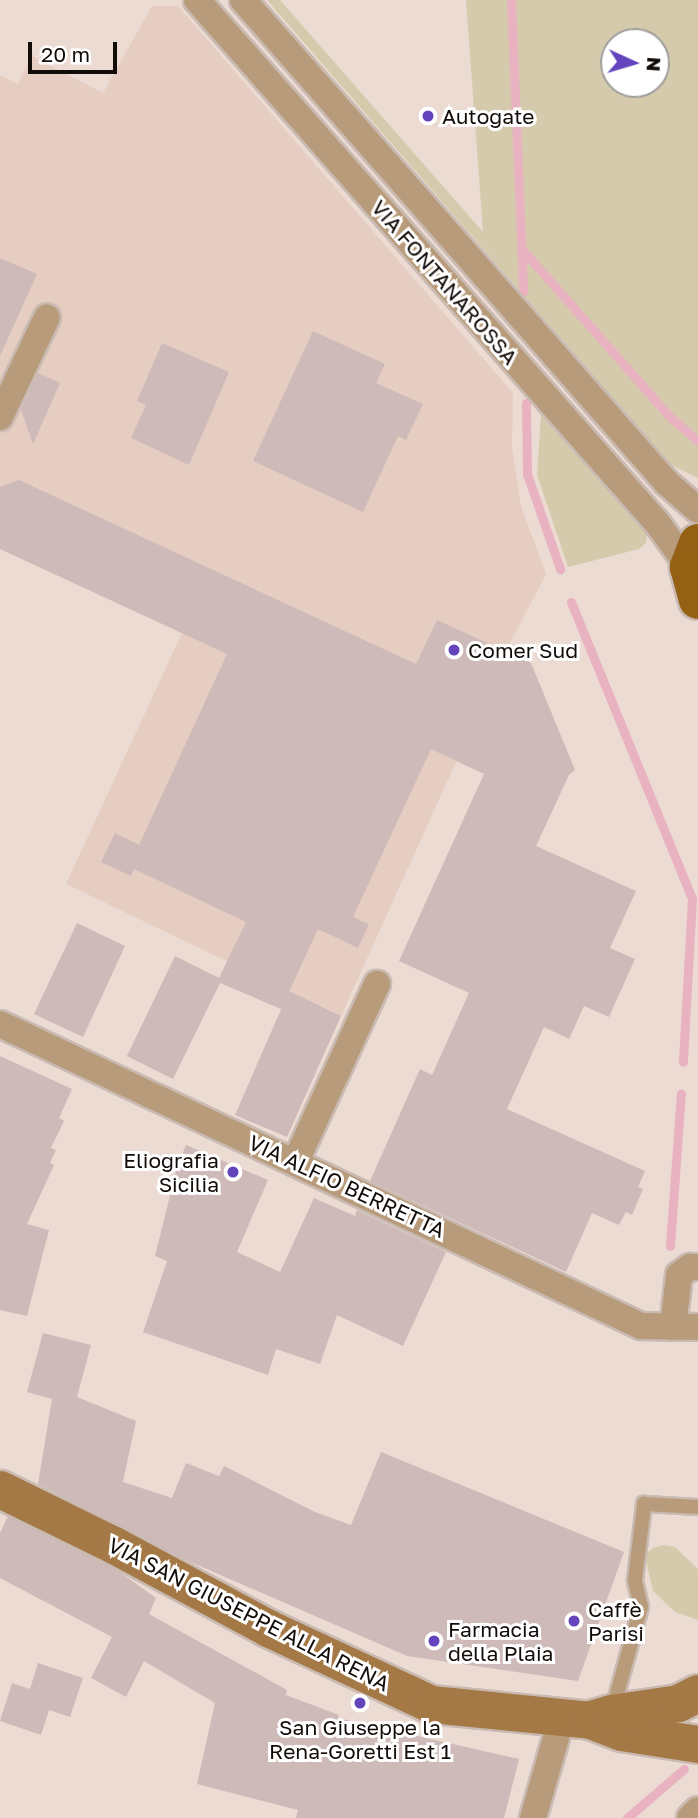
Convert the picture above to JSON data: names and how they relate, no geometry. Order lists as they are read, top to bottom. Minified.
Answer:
{"streets":{"main road":["VIA SAN GIUSEPPE ALLA RENA"],"street":["VIA FONTANAROSSA","VIA ALFIO BERRETTA"]},"places":["Autogate","Comer Sud","Eliografia Sicilia","Caffè Parisi","Farmacia della Plaia","San Giuseppe la Rena-Goretti Est 1"],"scale_bar":"20 m","north":"right"}
